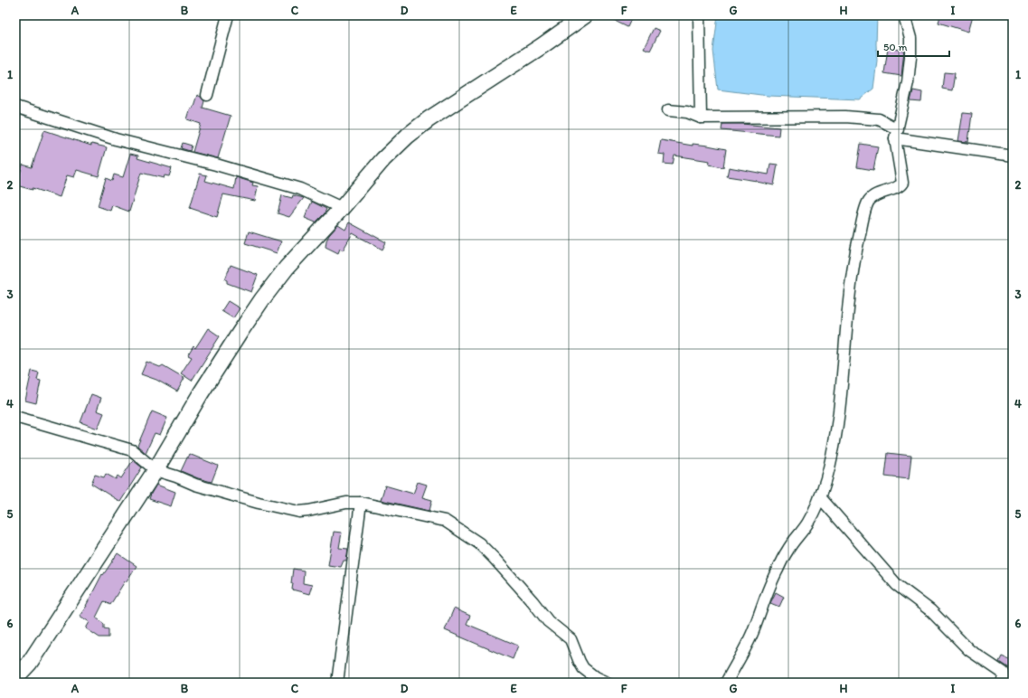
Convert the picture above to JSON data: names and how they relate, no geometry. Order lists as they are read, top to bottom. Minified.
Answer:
{"scale_bar":"50 m","grid":{"columns":["A","B","C","D","E","F","G","H","I"],"rows":["1","2","3","4","5","6"]}}
